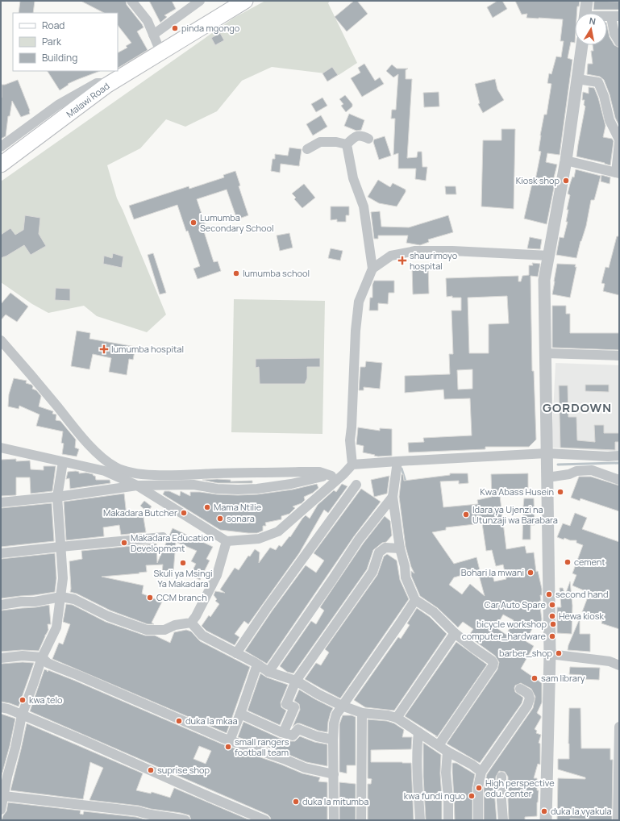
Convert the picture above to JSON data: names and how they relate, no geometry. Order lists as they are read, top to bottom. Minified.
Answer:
{"streets":{"main road":["Malawi Road"]},"districts":["GORDOWN"],"places":{"other":["pinda mgongo","Kiosk shop","Lumumba Secondary School","lumumba school","Kwa Abass Husein","Mama Ntilie","Makadara Butcher","Idara ya Ujenzi na Utunzaji wa Barabara","sonara","Makadara Education Development","cement","Skuli ya Msingi Ya Makadara","Bohari la mwani","second hand","CCM branch","Car Auto Spare","Hewa kiosk","bicycle workshop","computer_hardware","barber_shop","sam library","kwa telo","duka la mkaa","small rangers football team","suprise shop","High perspective edu. center","kwa fundi nguo","duka la mitumba","duka la vyakula"],"health":["shaurimoyo hospital","lumumba hospital"]},"legend":["Road","Park","Building"],"north":"top"}
